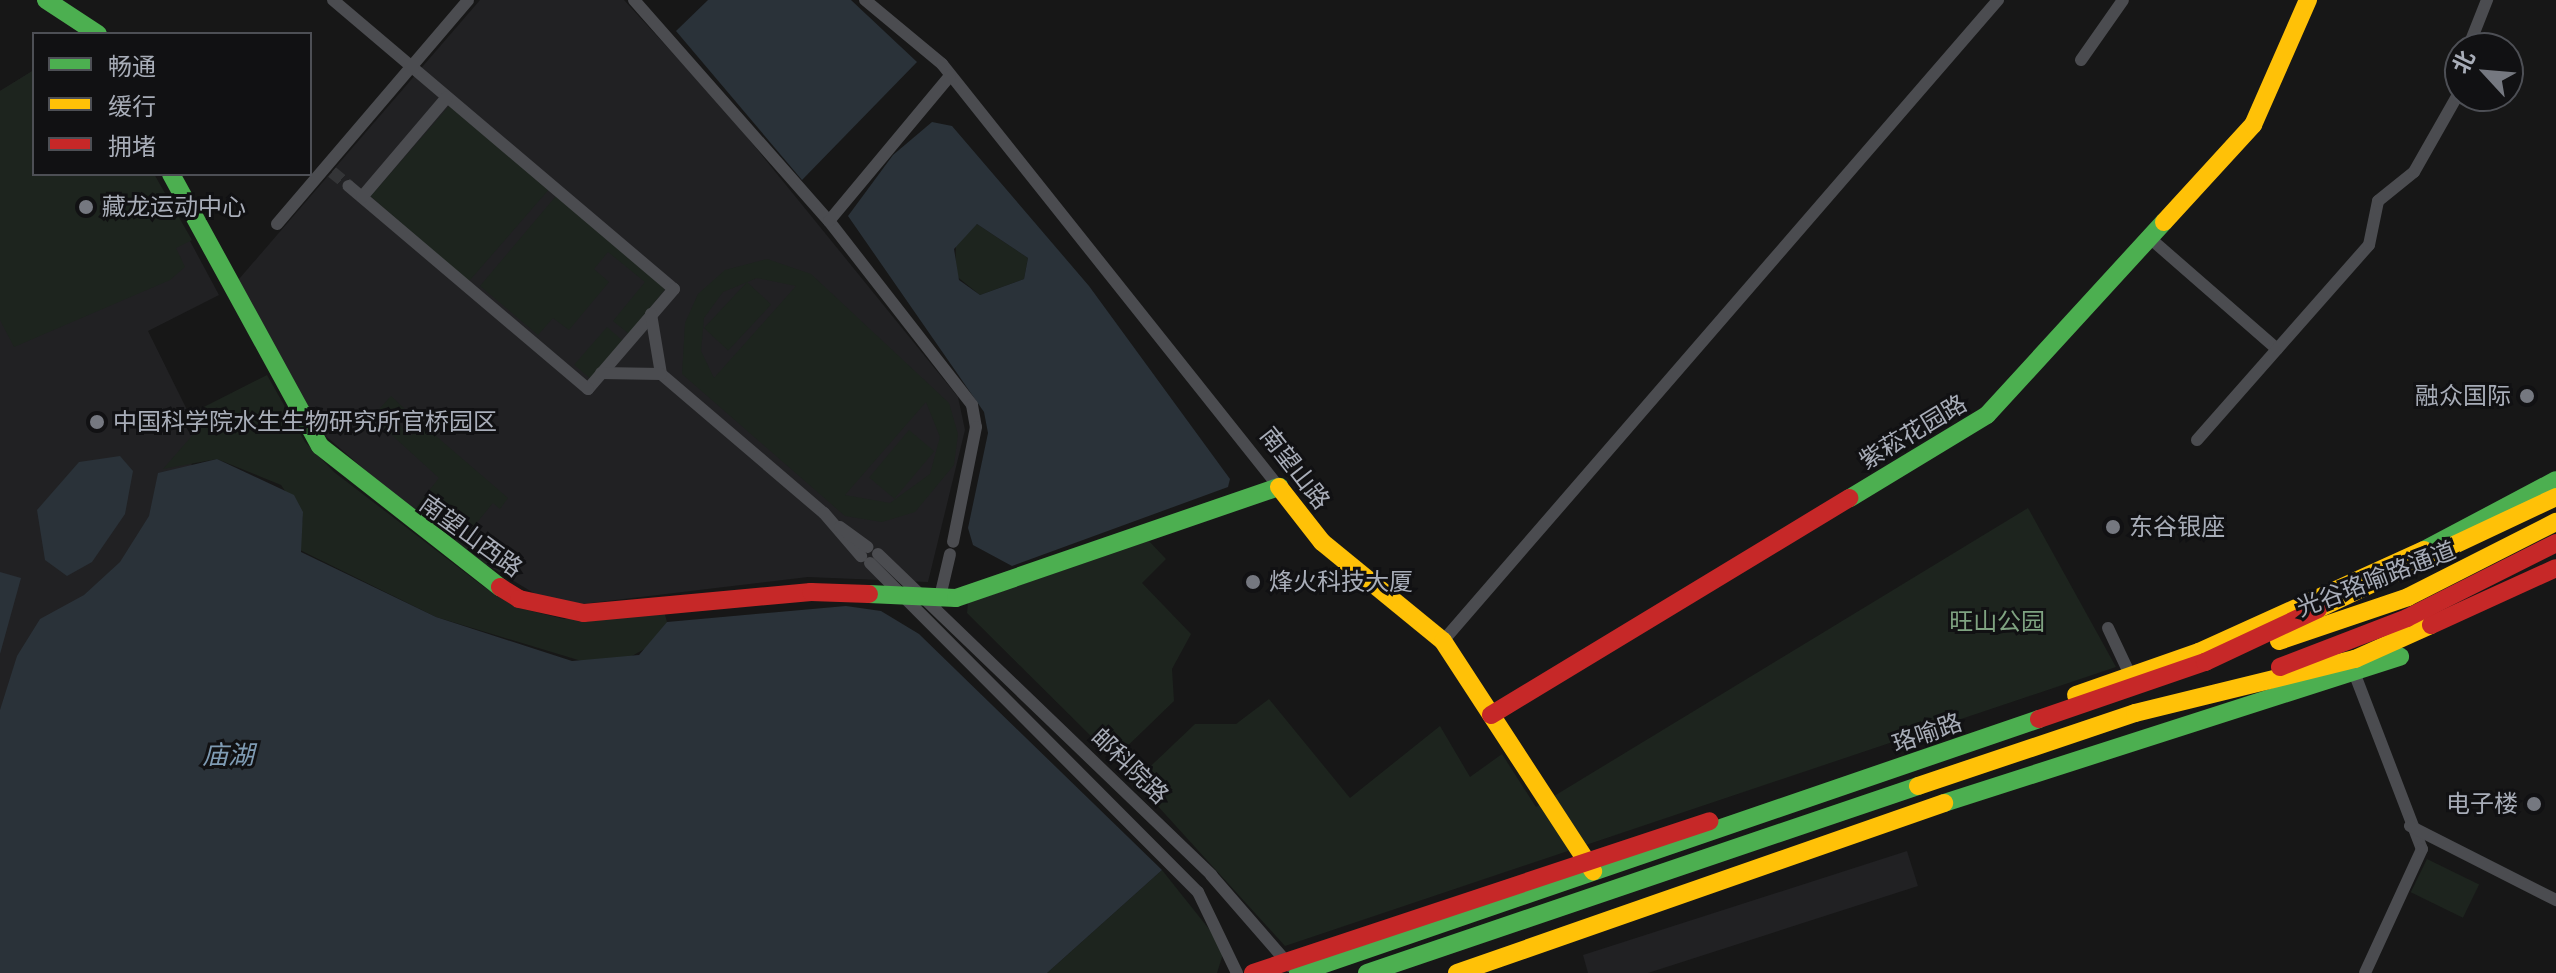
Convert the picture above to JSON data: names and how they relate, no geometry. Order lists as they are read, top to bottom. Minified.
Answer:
{"streets":{"main road":["紫菘花园路","南望山路","南望山西路","光谷珞喻路通道","珞喻路"],"street":["邮科院路"]},"crossings":[["紫菘花园路","南望山路"],["南望山路","南望山西路"],["南望山路","珞喻路"],["南望山西路","邮科院路"],["光谷珞喻路通道","珞喻路"],["珞喻路","邮科院路"]],"water":["庙湖"],"parks":["旺山公园"],"places":["藏龙运动中心","融众国际","中国科学院水生生物研究所官桥园区","东谷银座","烽火科技大厦","电子楼"],"legend":["畅通","缓行","拥堵"],"north":"top left"}
